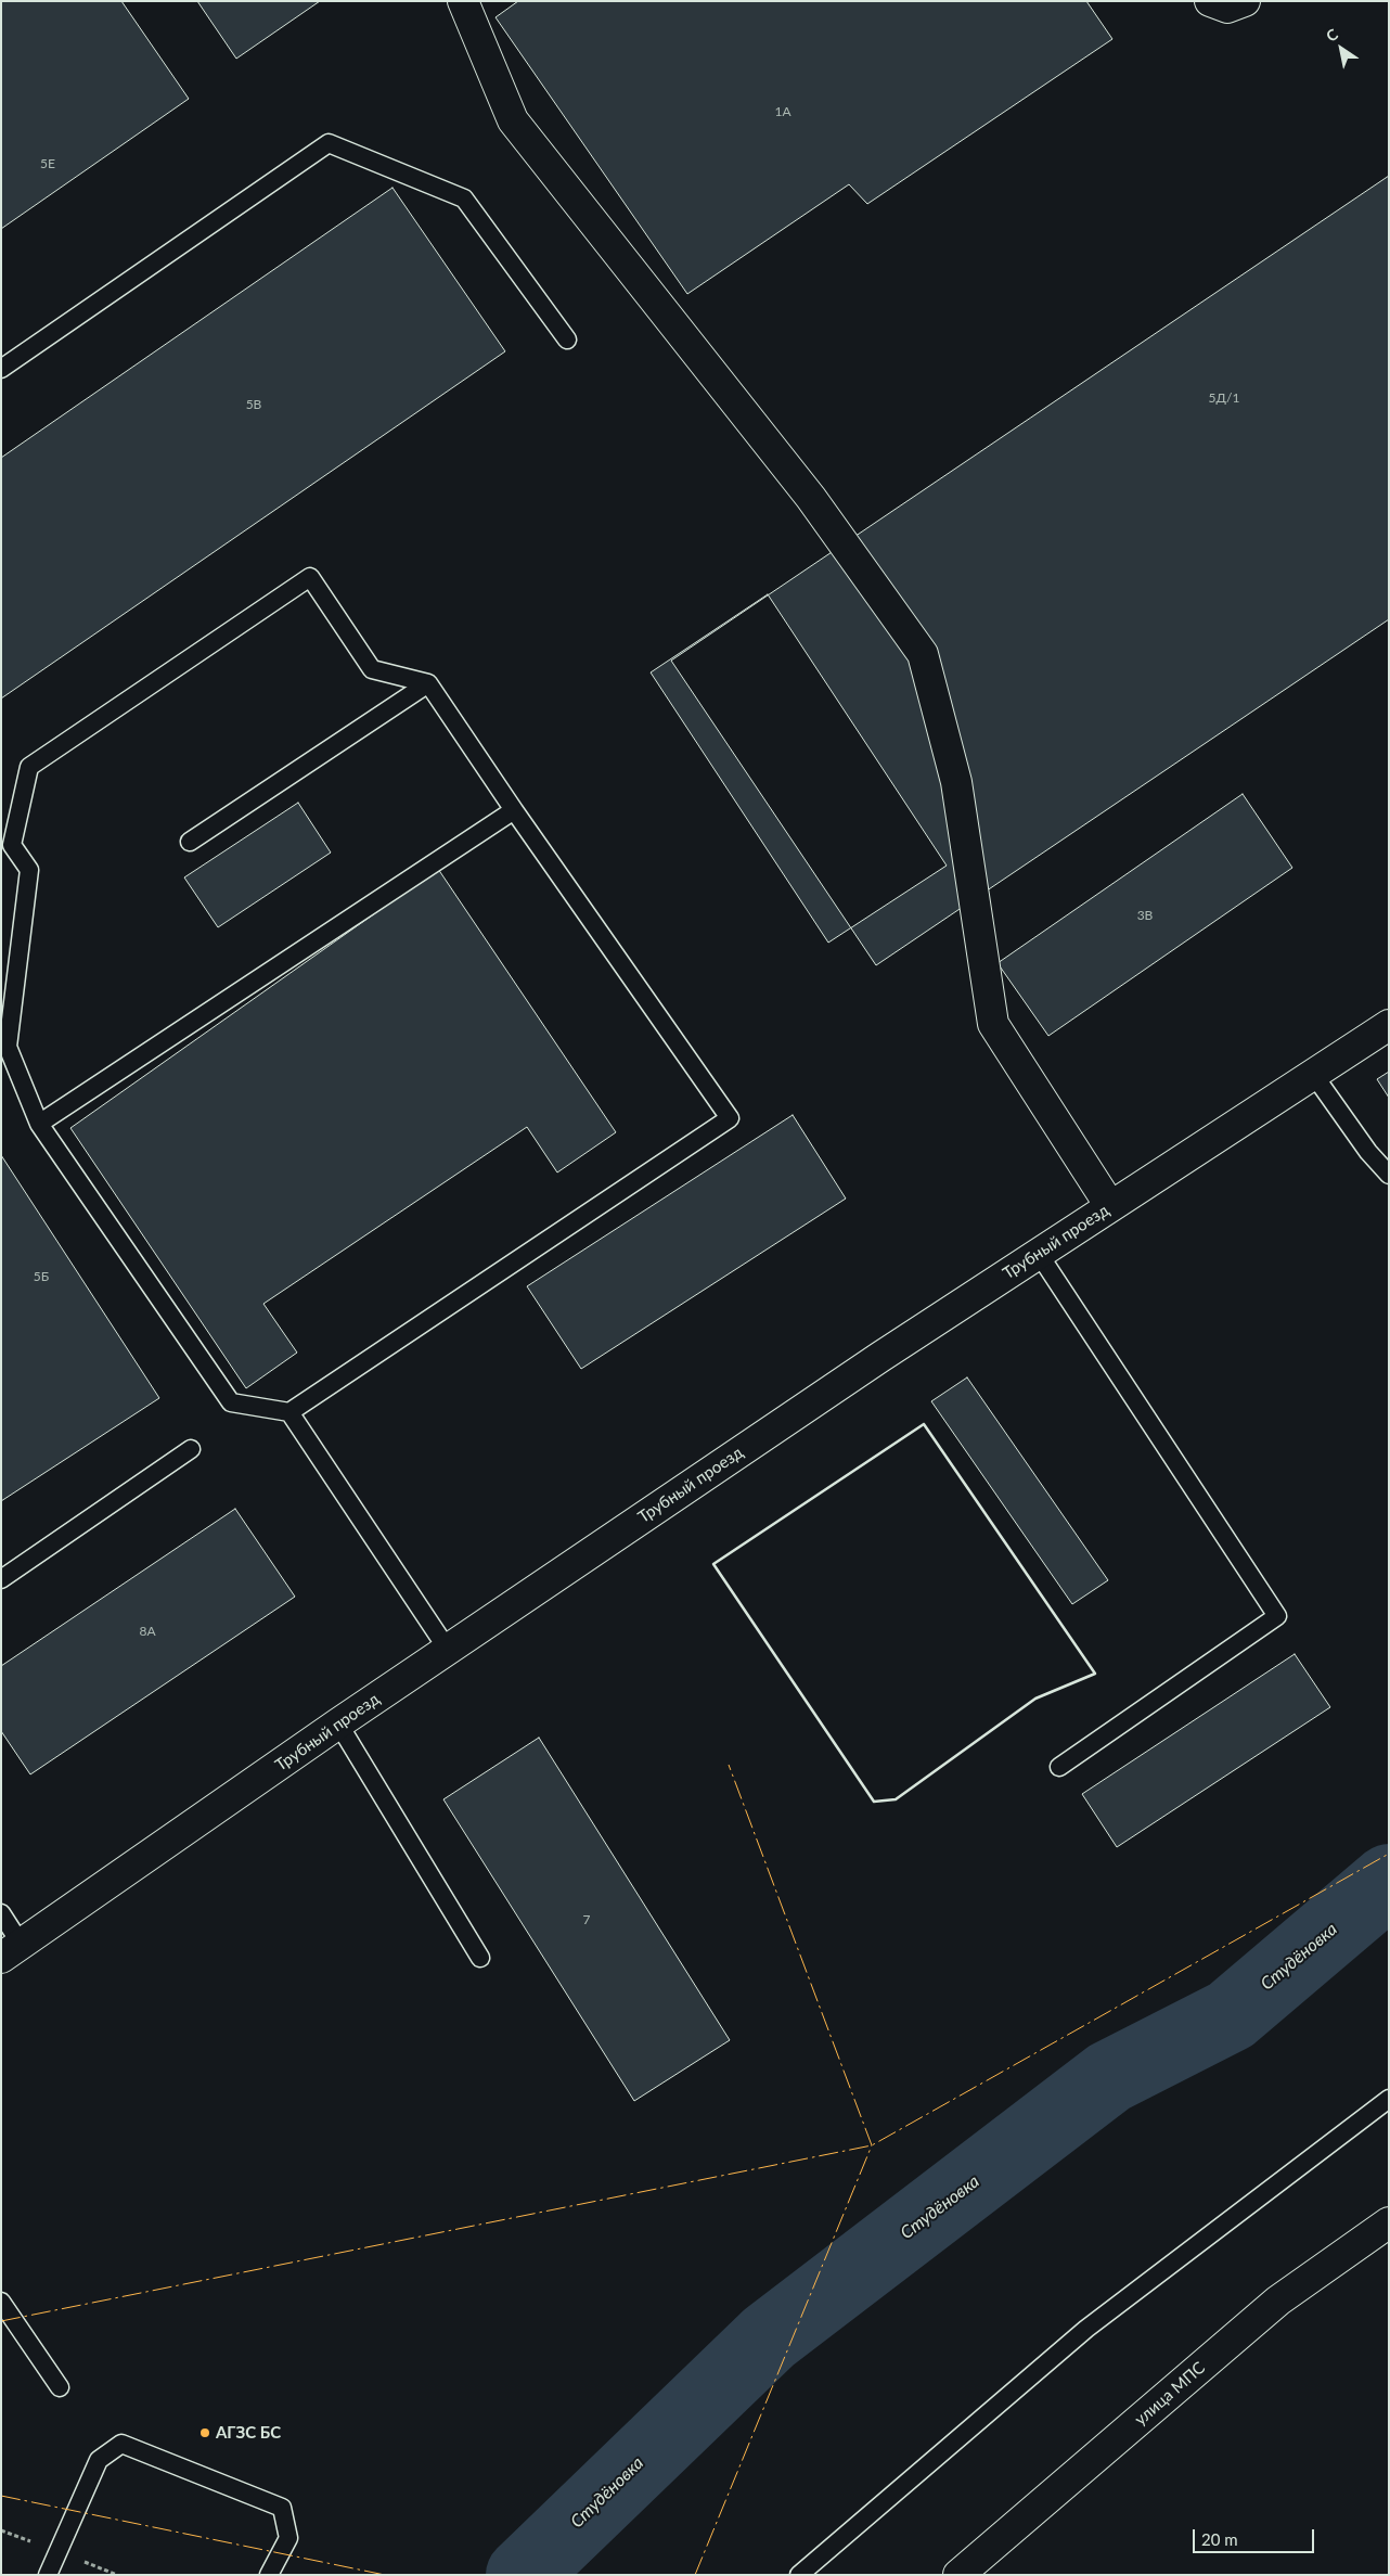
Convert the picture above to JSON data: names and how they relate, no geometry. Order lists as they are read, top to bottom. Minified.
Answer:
{"streets":{"street":["Трубный проезд","улица МПС"]},"water":["Студёновка"],"places":["АГЗС БС"],"house_numbers":["1А","5Е","5Д/1","5В","3В","5Б","8А","7"],"scale_bar":"20 m","north":"top left"}
